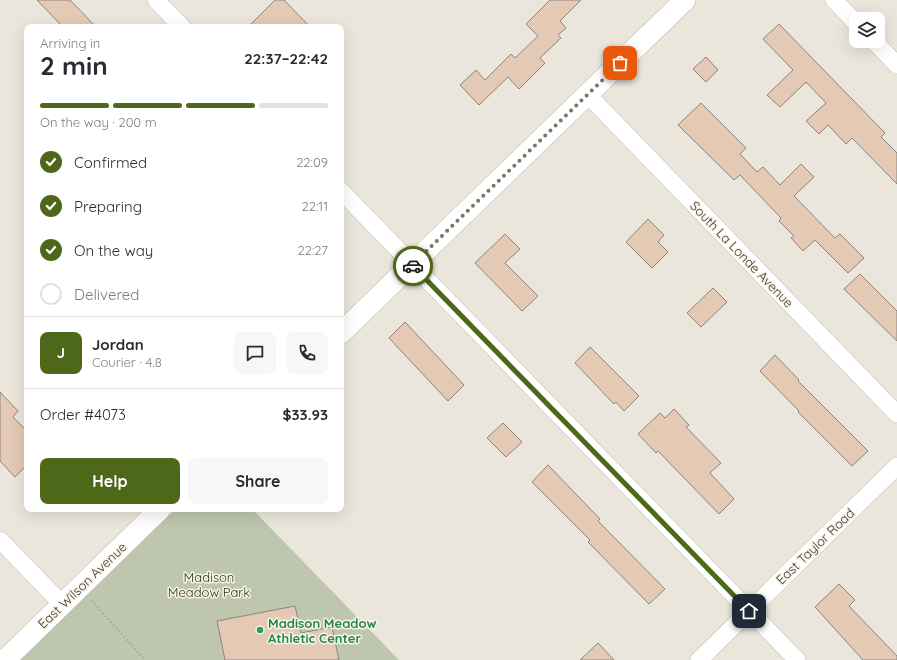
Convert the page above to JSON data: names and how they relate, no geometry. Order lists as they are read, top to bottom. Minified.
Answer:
{"streets":{"street":["South La Londe Avenue","East Taylor Road","East Wilson Avenue"]},"parks":["Madison Meadow Park"],"places":["Madison Meadow Athletic Center"],"page":{"heading":["2 min","Arriving in","22:37–22:42"],"panel":["Jordan","Courier · 4.8","Order #4073","$33.93"],"bar":"On the way · 200 m","list":[["Confirmed","22:09"],["Preparing","22:11"],["On the way","22:27"],"Delivered"],"round":"J","buttons":["Help","Share"]}}
